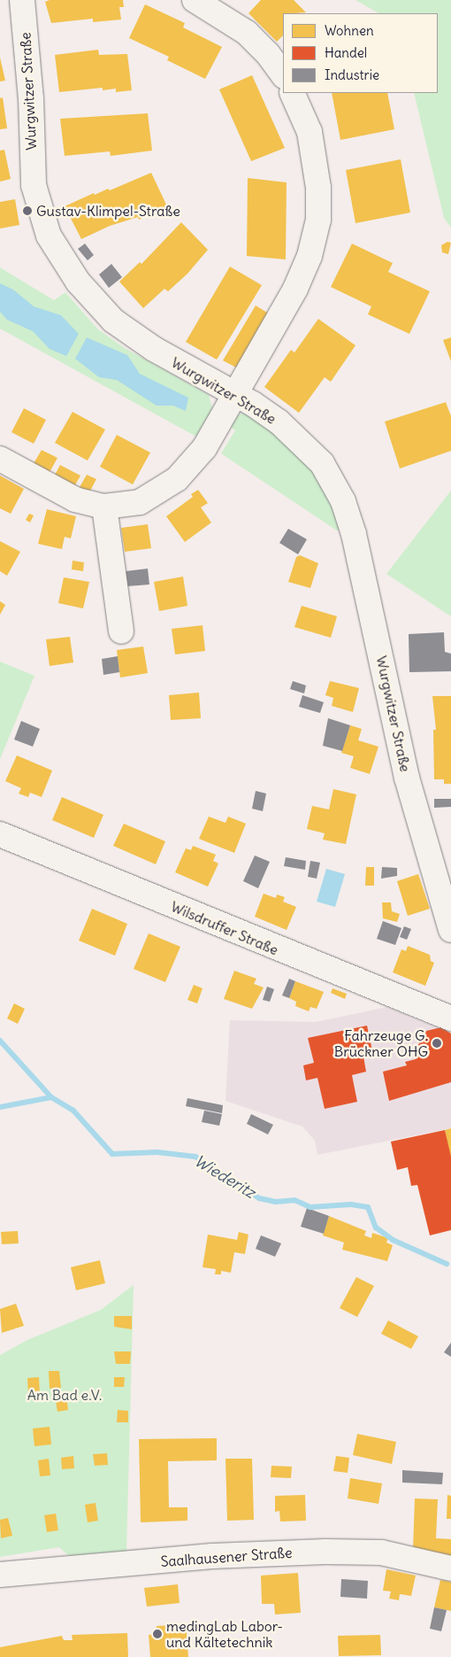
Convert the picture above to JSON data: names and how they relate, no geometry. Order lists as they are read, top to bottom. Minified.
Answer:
{"streets":{"street":["Wurgwitzer Straße","Wilsdruffer Straße","Saalhausener Straße"]},"water":["Wiederitz"],"parks":["Am Bad e.V."],"places":["Gustav-Klimpel-Straße","Fahrzeuge G. Brückner OHG","medingLab Labor- und Kältetechnik"],"legend":["Wohnen","Handel","Industrie"]}
